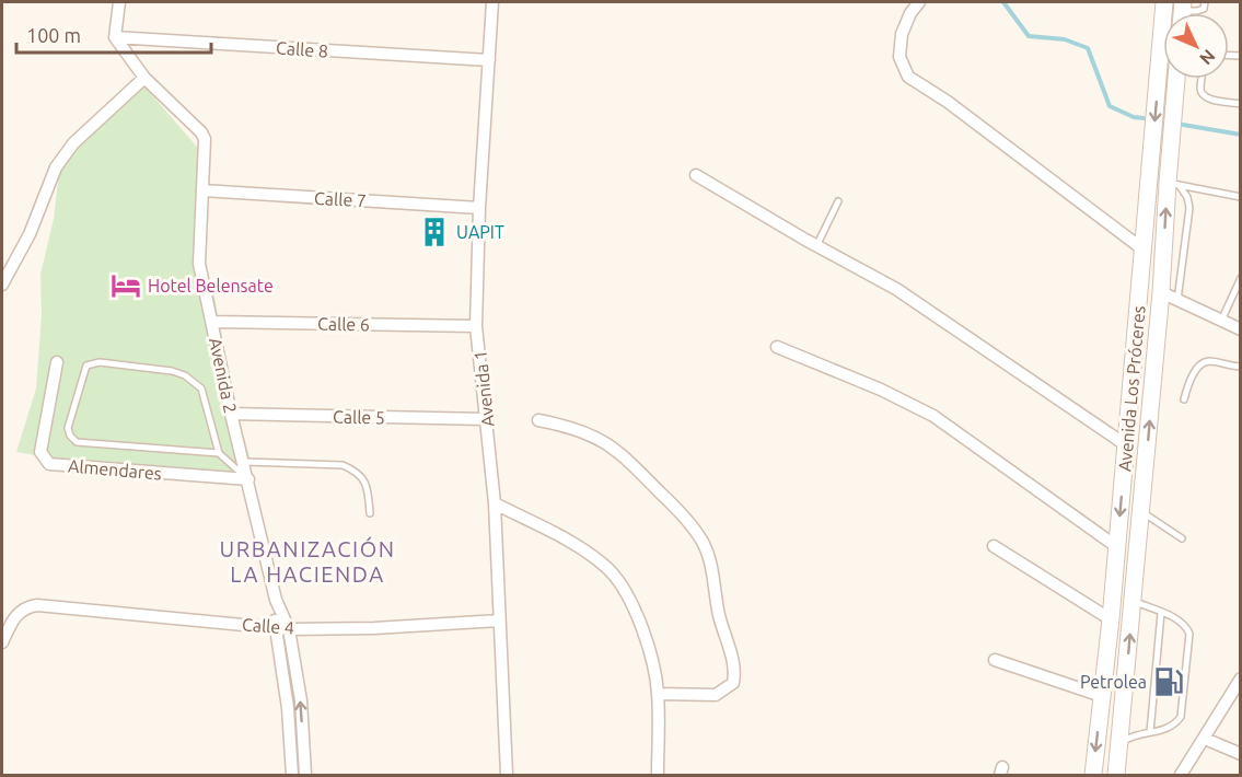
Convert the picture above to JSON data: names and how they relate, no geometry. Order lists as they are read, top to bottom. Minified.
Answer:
{"streets":{"main road":["Avenida Los Próceres"],"street":["Calle 8","Calle 7","Calle 6","Avenida 2","Avenida 1","Calle 5","Almendares","Calle 4"]},"crossings":[["Calle 8","Avenida 2"],["Calle 8","Avenida 1"],["Calle 7","Avenida 2"],["Calle 7","Avenida 1"],["Calle 6","Avenida 2"],["Calle 6","Avenida 1"],["Avenida 2","Calle 5"],["Avenida 2","Almendares"],["Avenida 2","Calle 4"],["Avenida 1","Calle 5"],["Avenida 1","Calle 4"]],"districts":["URBANIZACIÓN LA HACIENDA"],"places":{"building":["UAPIT"],"hotel":["Hotel Belensate"],"fuel station":["Petrolea"]},"scale_bar":"100 m","north":"bottom right"}
